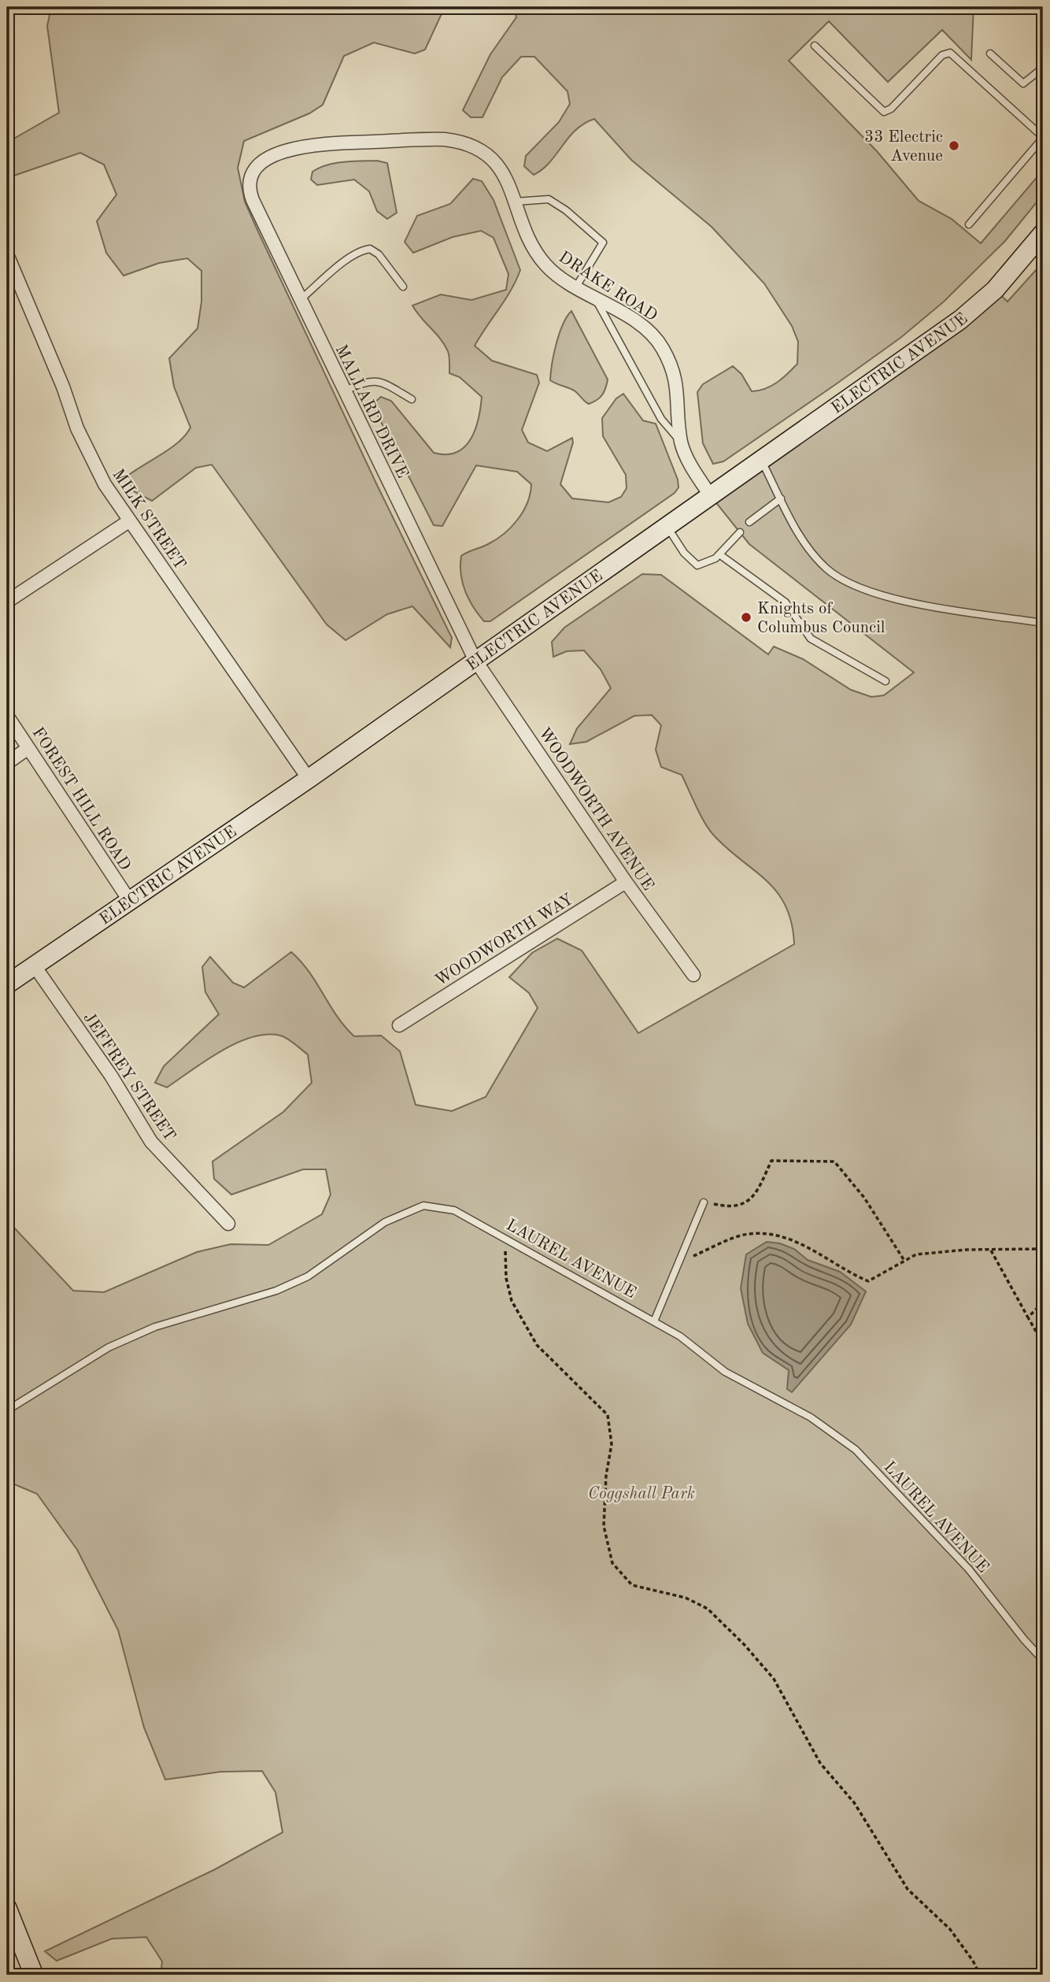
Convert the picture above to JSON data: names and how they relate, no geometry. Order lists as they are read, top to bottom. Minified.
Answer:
{"streets":{"main road":["ELECTRIC AVENUE"],"street":["DRAKE ROAD","MALLARD DRIVE","MILK STREET","FOREST HILL ROAD","WOODWORTH AVENUE","WOODWORTH WAY","JEFFREY STREET"],"lane":["LAUREL AVENUE"]},"crossings":[["DRAKE ROAD","ELECTRIC AVENUE"],["DRAKE ROAD","MALLARD DRIVE"],["ELECTRIC AVENUE","MALLARD DRIVE"],["ELECTRIC AVENUE","MILK STREET"],["ELECTRIC AVENUE","FOREST HILL ROAD"],["ELECTRIC AVENUE","WOODWORTH AVENUE"],["ELECTRIC AVENUE","JEFFREY STREET"],["MALLARD DRIVE","WOODWORTH AVENUE"],["WOODWORTH AVENUE","WOODWORTH WAY"]],"parks":["Coggshall Park"],"places":["33 Electric Avenue","Knights of Columbus Council"]}
